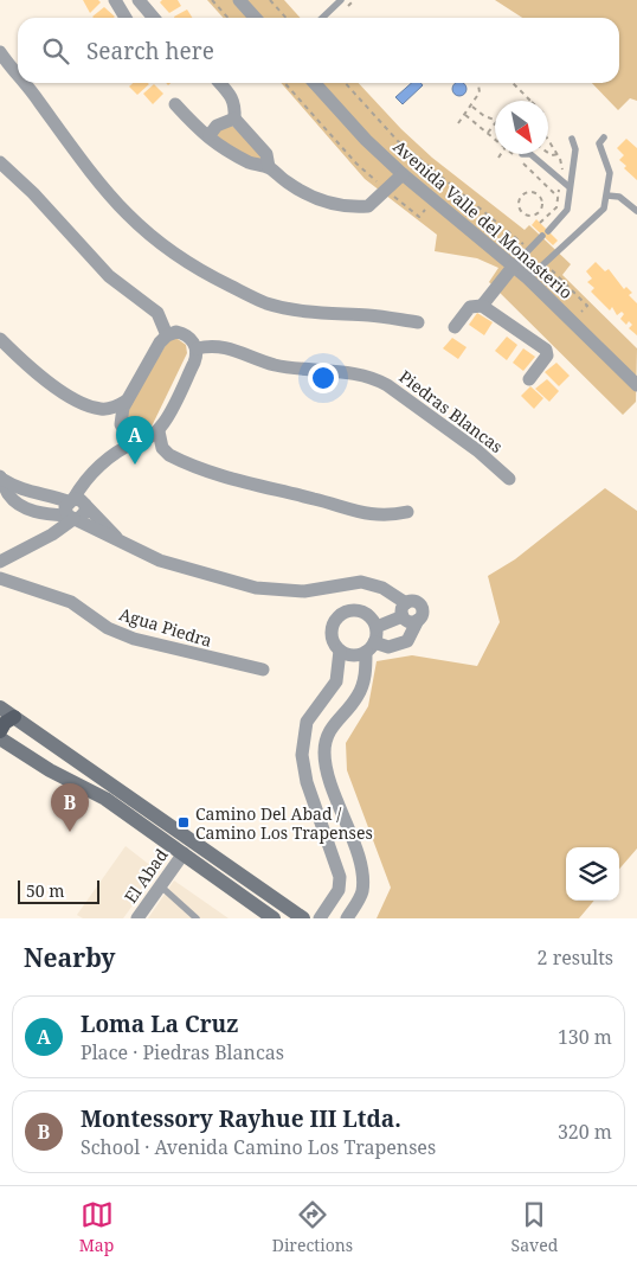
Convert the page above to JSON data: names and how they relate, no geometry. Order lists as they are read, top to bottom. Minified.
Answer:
{"streets":{"street":["Avenida Valle del Monasterio","Piedras Blancas","Agua Piedra","El Abad"]},"places":{"transit":["Camino Del Abad / Camino Los Trapenses"]},"scale_bar":"50 m","north":"bottom right","page":{"search":"Search here","pins":["A","B"],"scale":"50 m","heading":["Nearby","2 results"],"list":[{"mark":"A","name":"Loma La Cruz","note":"Place · Piedras Blancas","value":"130 m"},{"mark":"B","name":"Montessory Rayhue III Ltda.","note":"School · Avenida Camino Los Trapenses","value":"320 m"}],"nav":["Map","Directions","Saved"]}}
